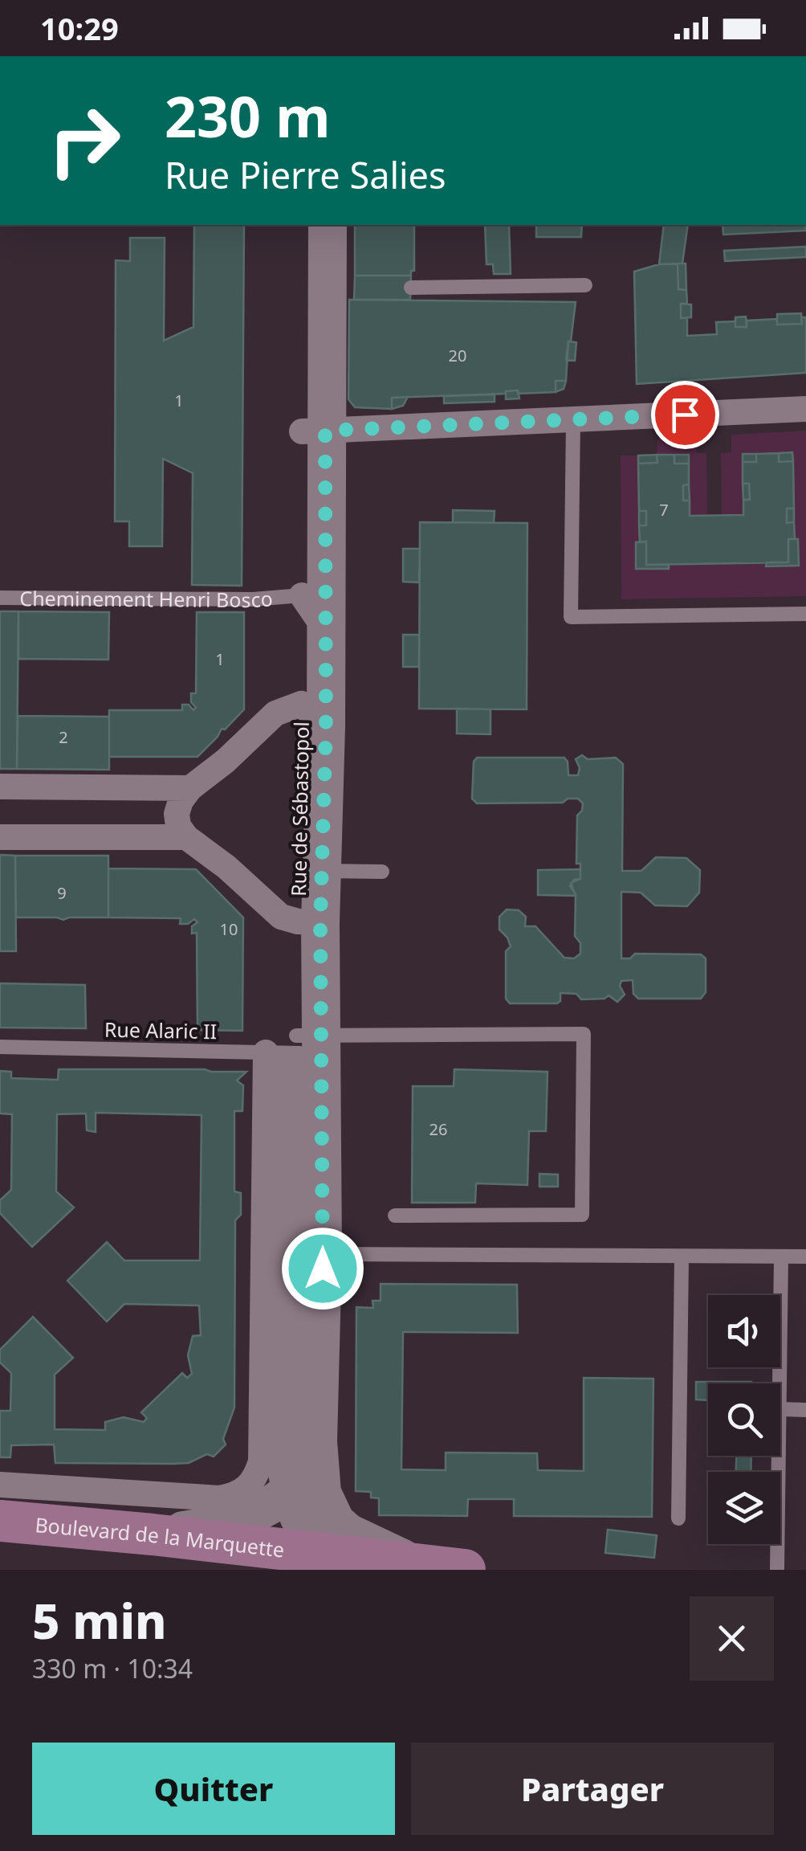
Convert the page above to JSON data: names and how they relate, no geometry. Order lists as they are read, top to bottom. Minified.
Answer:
{"streets":{"main road":["Boulevard de la Marquette"],"street":["Cheminement Henri Bosco","Rue de Sébastopol"],"lane":["Rue Alaric II"]},"crossings":[["Cheminement Henri Bosco","Rue de Sébastopol"],["Rue de Sébastopol","Rue Alaric II"],["Rue de Sébastopol","Boulevard de la Marquette"]],"house_numbers":["20","1","7","1","2","9","10","26"],"page":{"status":"10:29","turn":["230 m","Rue Pierre Salies"],"heading":["5 min","330 m · 10:34"],"buttons":["Quitter","Partager"]}}
